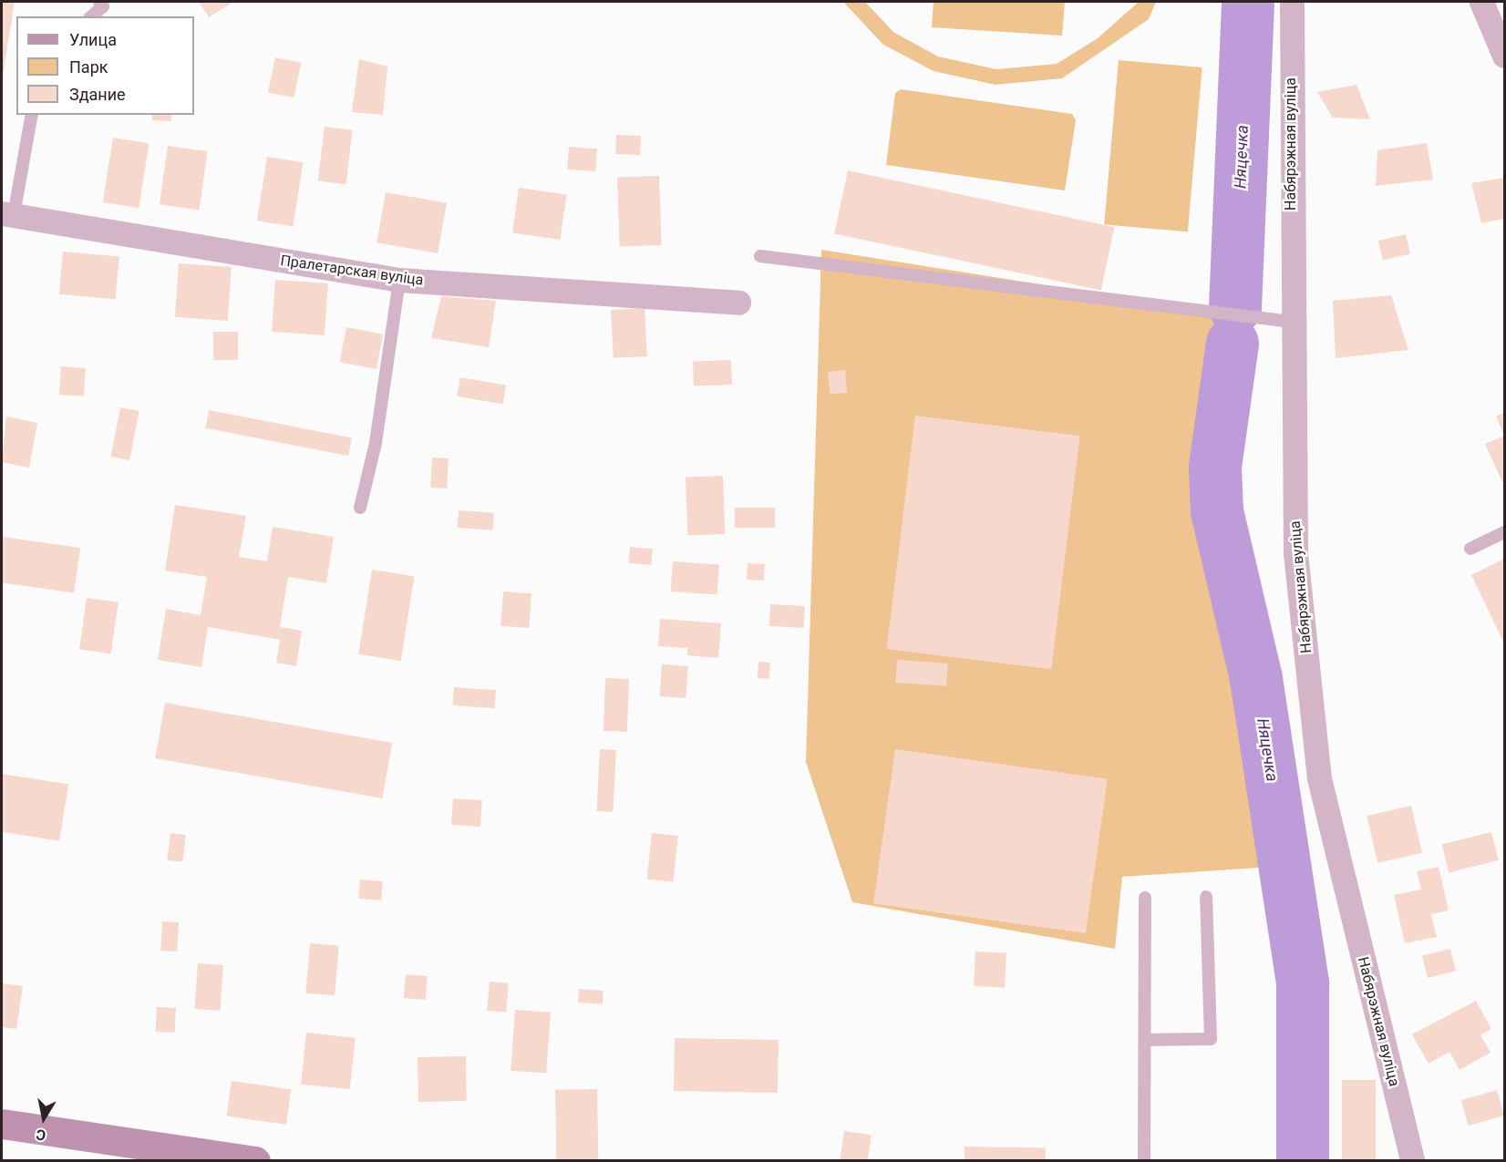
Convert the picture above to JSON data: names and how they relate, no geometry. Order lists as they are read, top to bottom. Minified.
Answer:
{"streets":{"street":["Набярэжная вуліца","Пралетарская вуліца"]},"water":["Няцечка"],"legend":["Улица","Парк","Здание"],"north":"bottom"}
